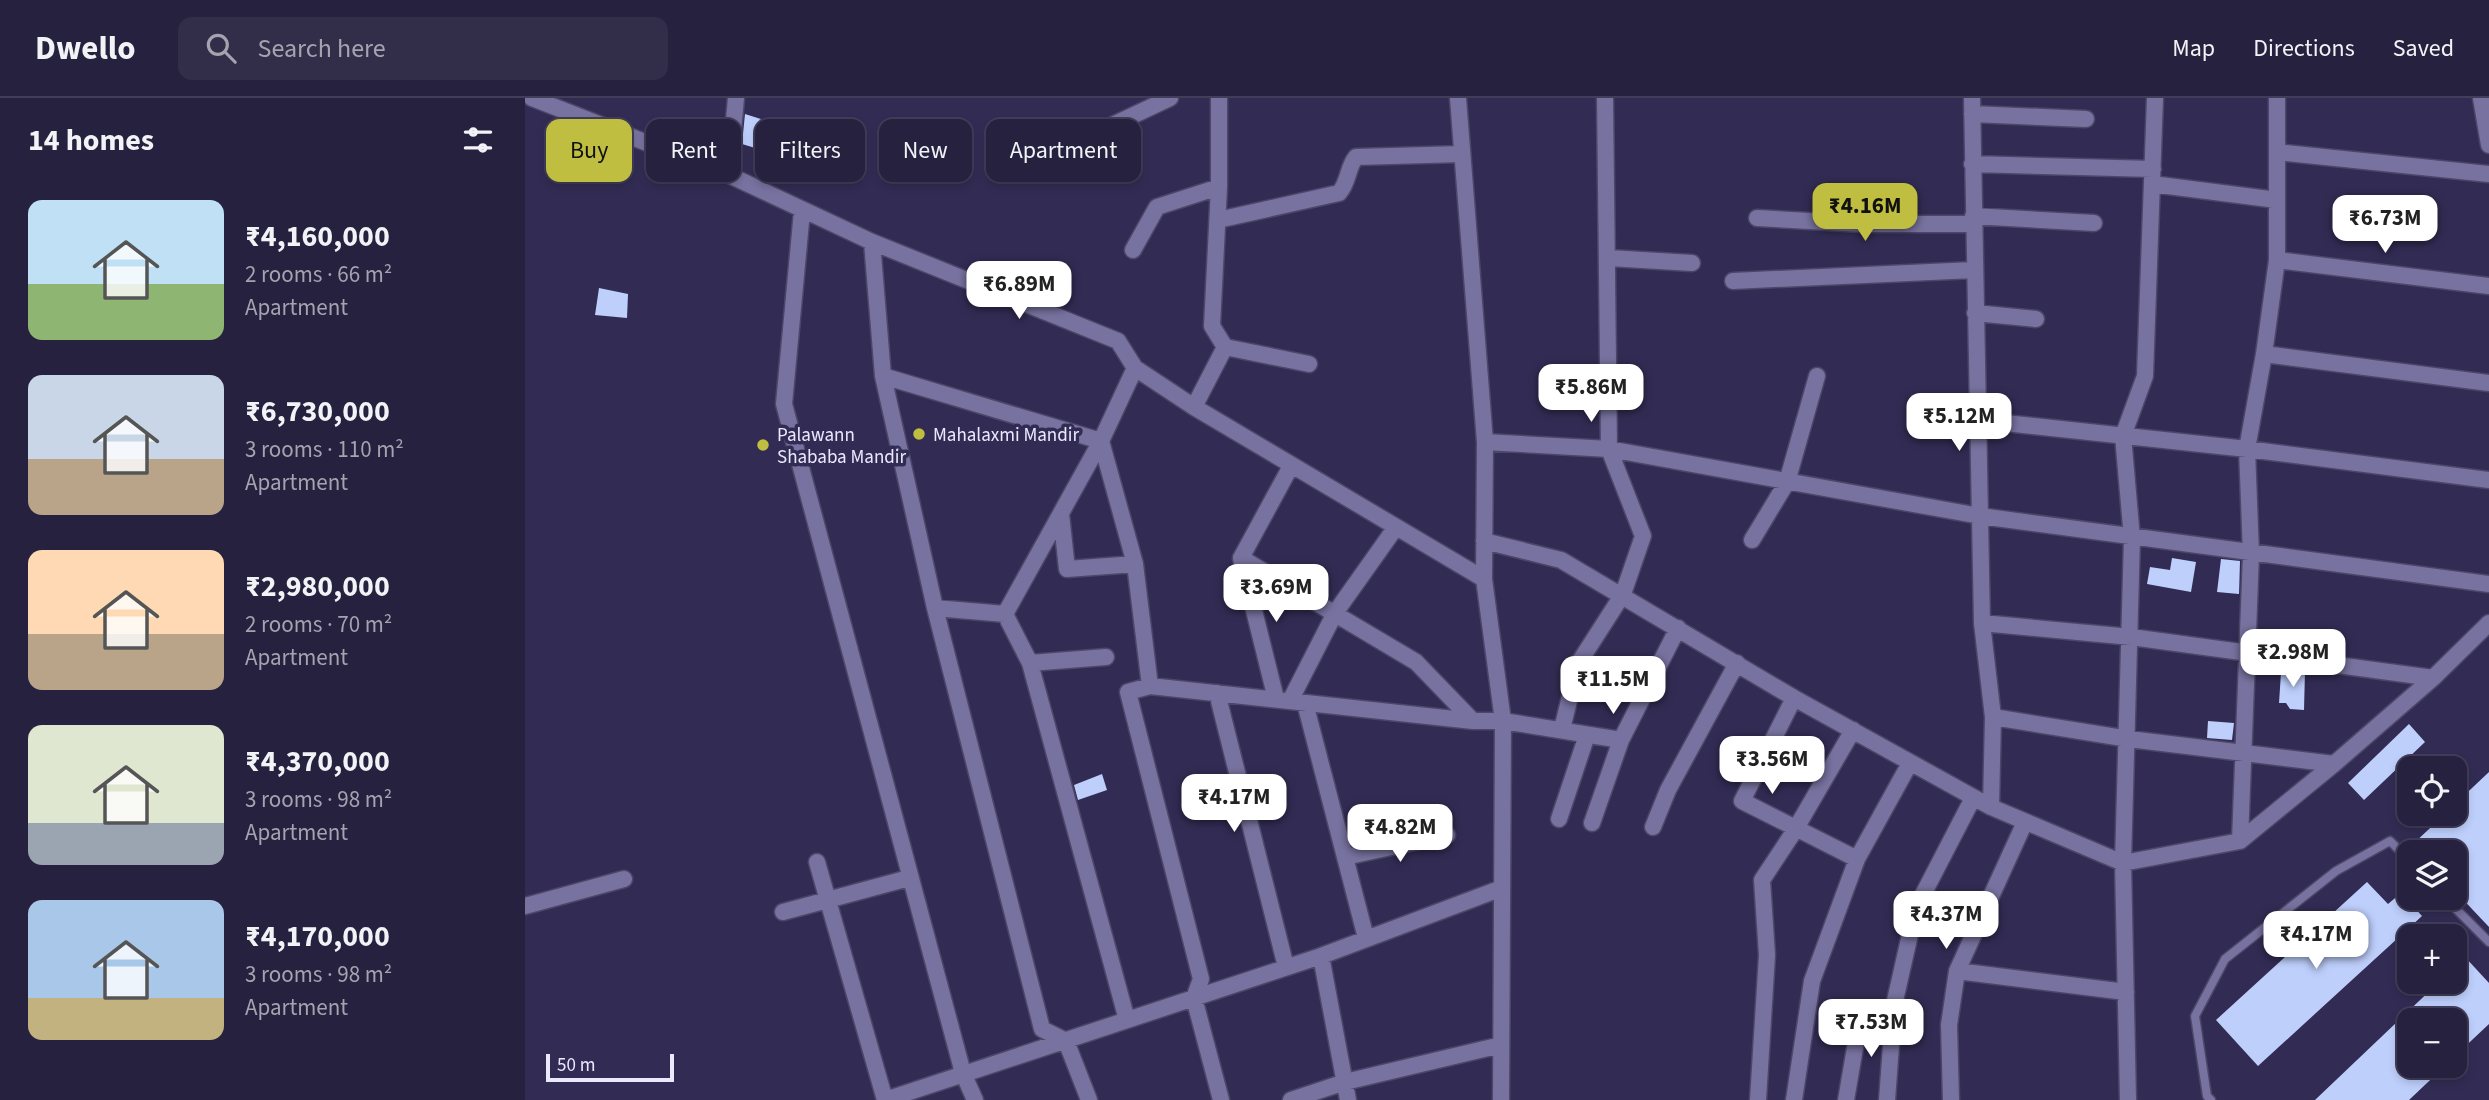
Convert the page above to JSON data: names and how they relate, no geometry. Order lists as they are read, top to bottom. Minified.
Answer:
{"places":["Mahalaxmi Mandir","Palawann Shababa Mandir"],"scale_bar":"50 m","page":{"header":"Dwello","search":"Search here","nav":["Map","Directions","Saved"],"heading":"14 homes","chip":["Buy","Rent","Filters","New","Apartment"],"list":[{"name":"₹4,160,000","note":"2 rooms · 66 m² · Apartment"},{"name":"₹6,730,000","note":"3 rooms · 110 m² · Apartment"},{"name":"₹2,980,000","note":"2 rooms · 70 m² · Apartment"},{"name":"₹4,370,000","note":"3 rooms · 98 m² · Apartment"},{"name":"₹4,170,000","note":"3 rooms · 98 m² · Apartment"}],"price":["₹4.16M","₹6.73M","₹6.89M","₹5.86M","₹5.12M","₹3.69M","₹2.98M","₹11.5M","₹3.56M","₹4.17M","₹4.82M","₹4.37M","₹4.17M","₹7.53M"],"map_buttons":["+","−"],"scale":"50 m"}}
